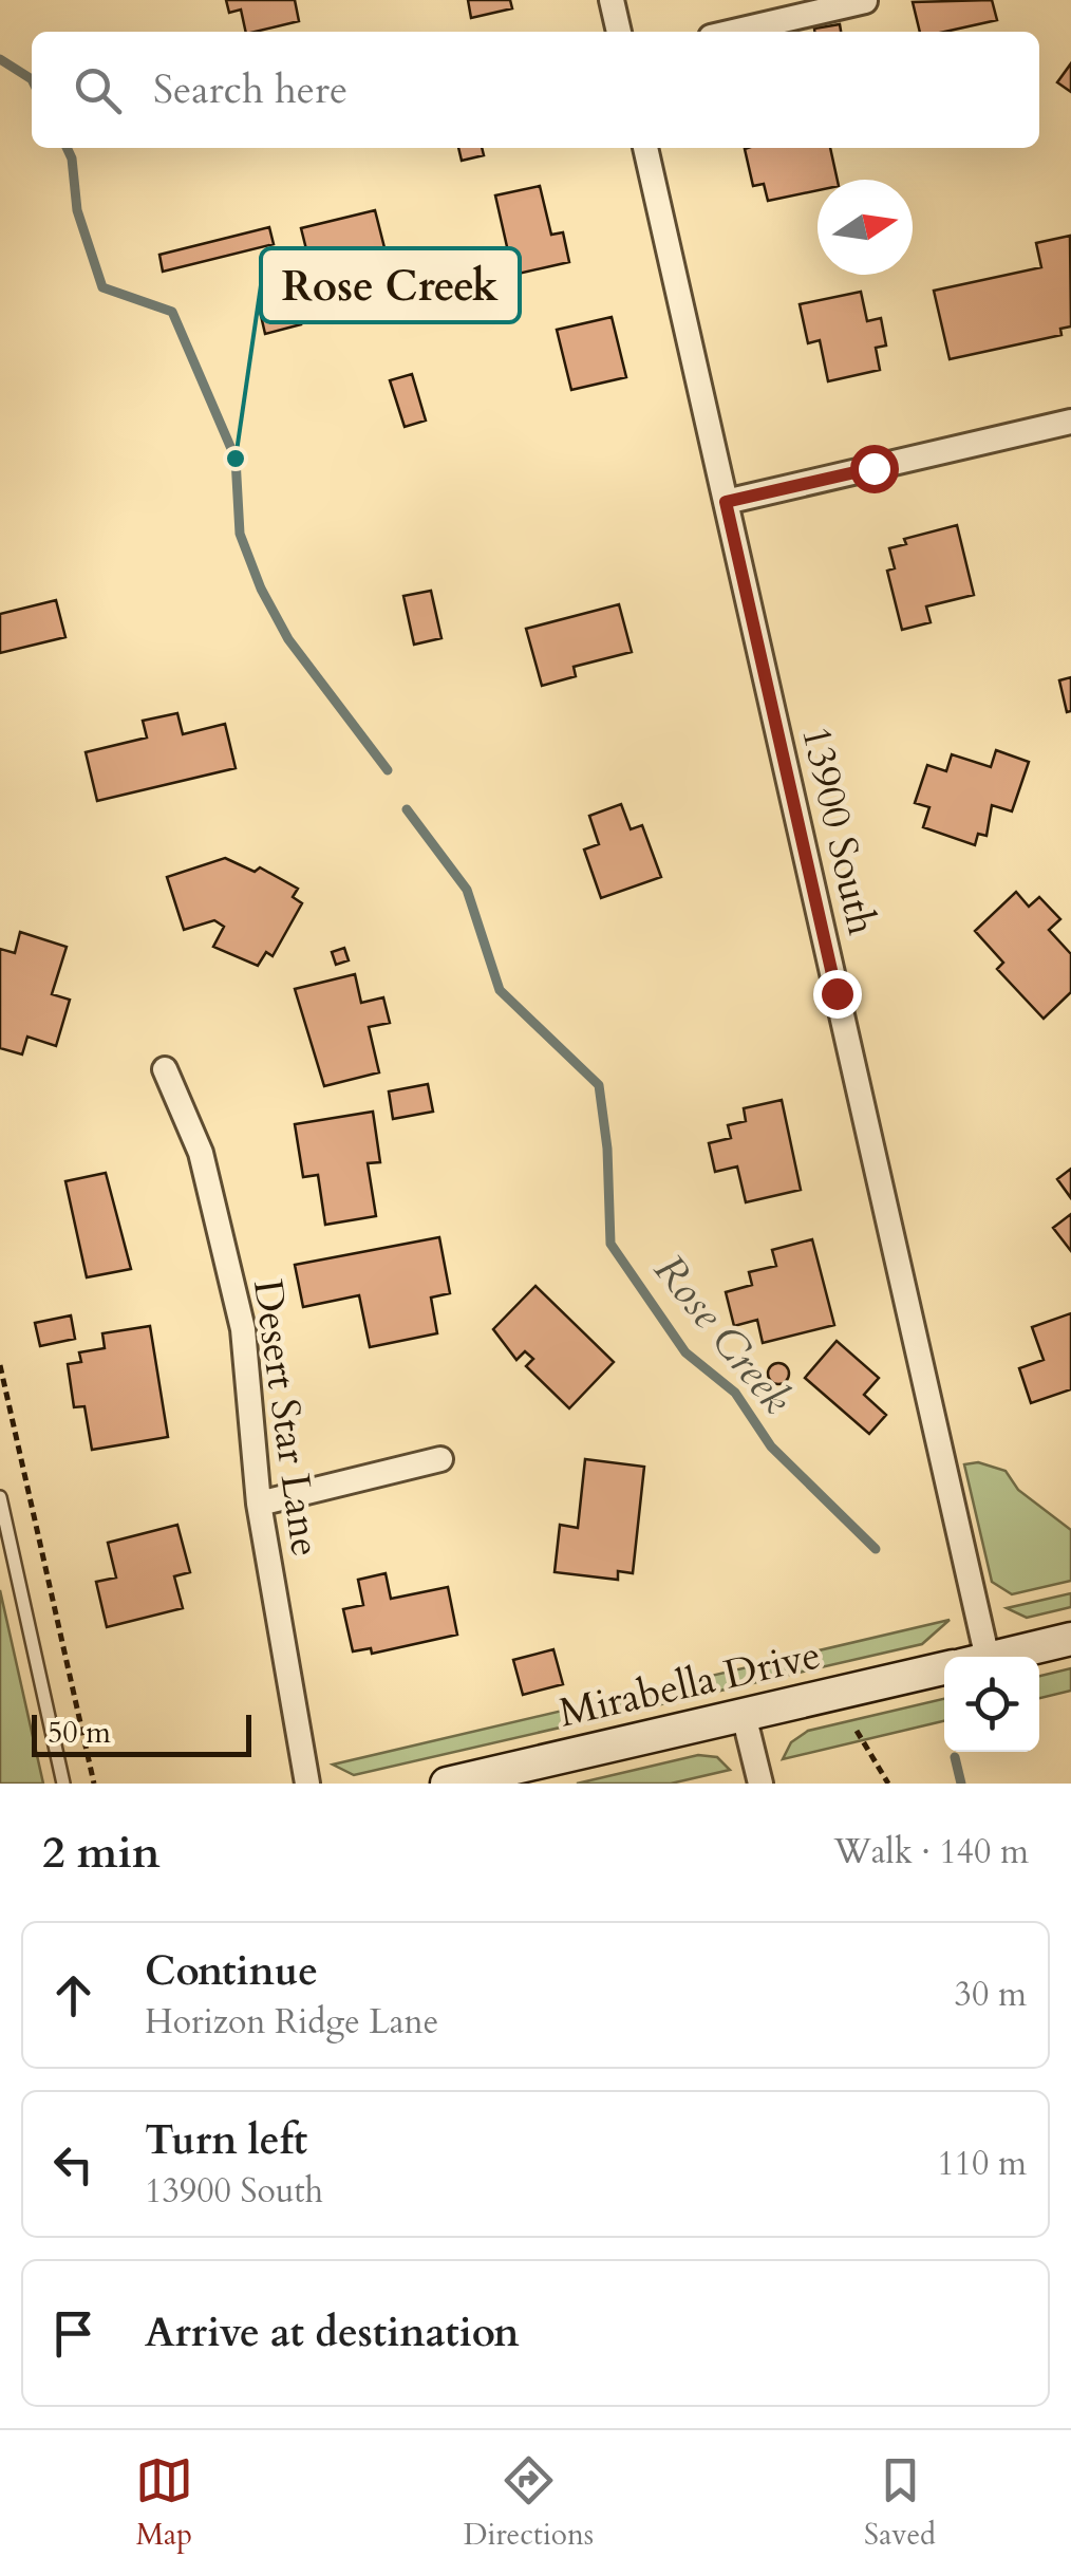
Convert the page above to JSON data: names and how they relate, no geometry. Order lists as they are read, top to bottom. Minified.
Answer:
{"streets":{"street":["13900 South","Desert Star Lane","Mirabella Drive"]},"water":["Rose Creek"],"places":["Rose Creek"],"scale_bar":"50 m","north":"right","page":{"search":"Search here","scale":"50 m","heading":["2 min","Walk · 140 m"],"list":[["Continue","Horizon Ridge Lane","30 m"],["Turn left","13900 South","110 m"],"Arrive at destination"],"nav":["Map","Directions","Saved"]}}
